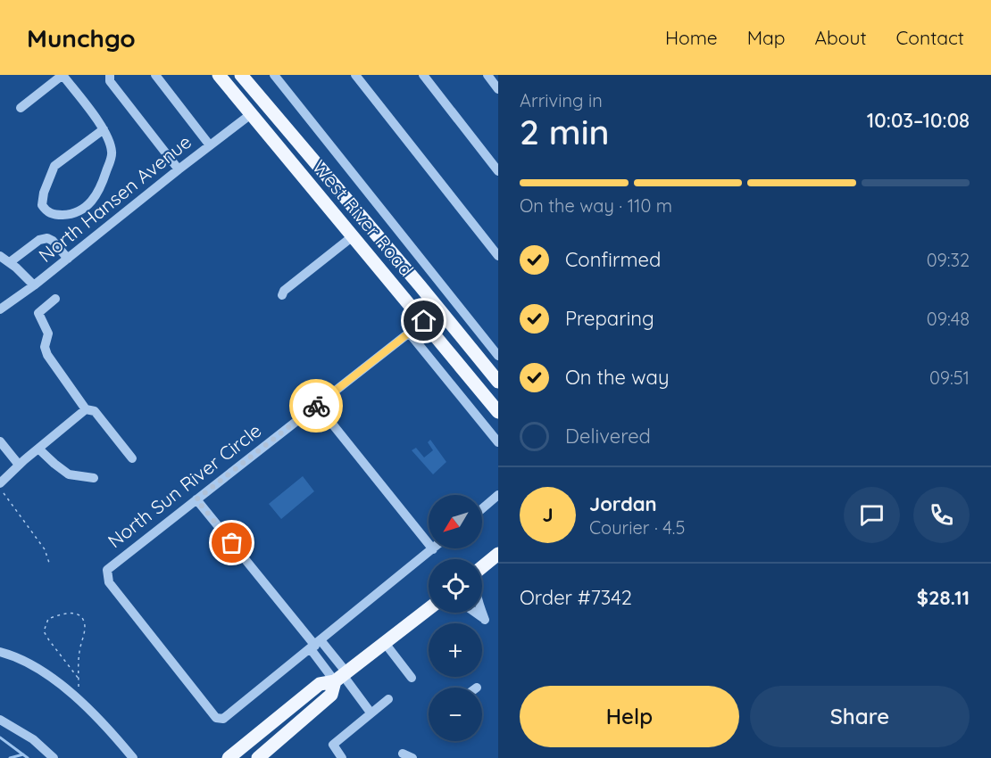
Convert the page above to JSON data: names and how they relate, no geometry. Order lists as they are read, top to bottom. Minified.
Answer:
{"streets":{"main road":["West River Road"],"street":["North Hansen Avenue","North Sun River Circle"]},"crossings":[["North Hansen Avenue","West River Road"],["West River Road","North Sun River Circle"]],"north":"bottom left","page":{"header":"Munchgo","nav":["Home","Map","About","Contact"],"heading":["2 min","Arriving in","10:03–10:08"],"panel":["Jordan","Courier · 4.5","Order #7342","$28.11"],"bar":"On the way · 110 m","list":[["Confirmed","09:32"],["Preparing","09:48"],["On the way","09:51"],"Delivered"],"round":"J","map_buttons":["+","−"],"buttons":["Help","Share"]}}
